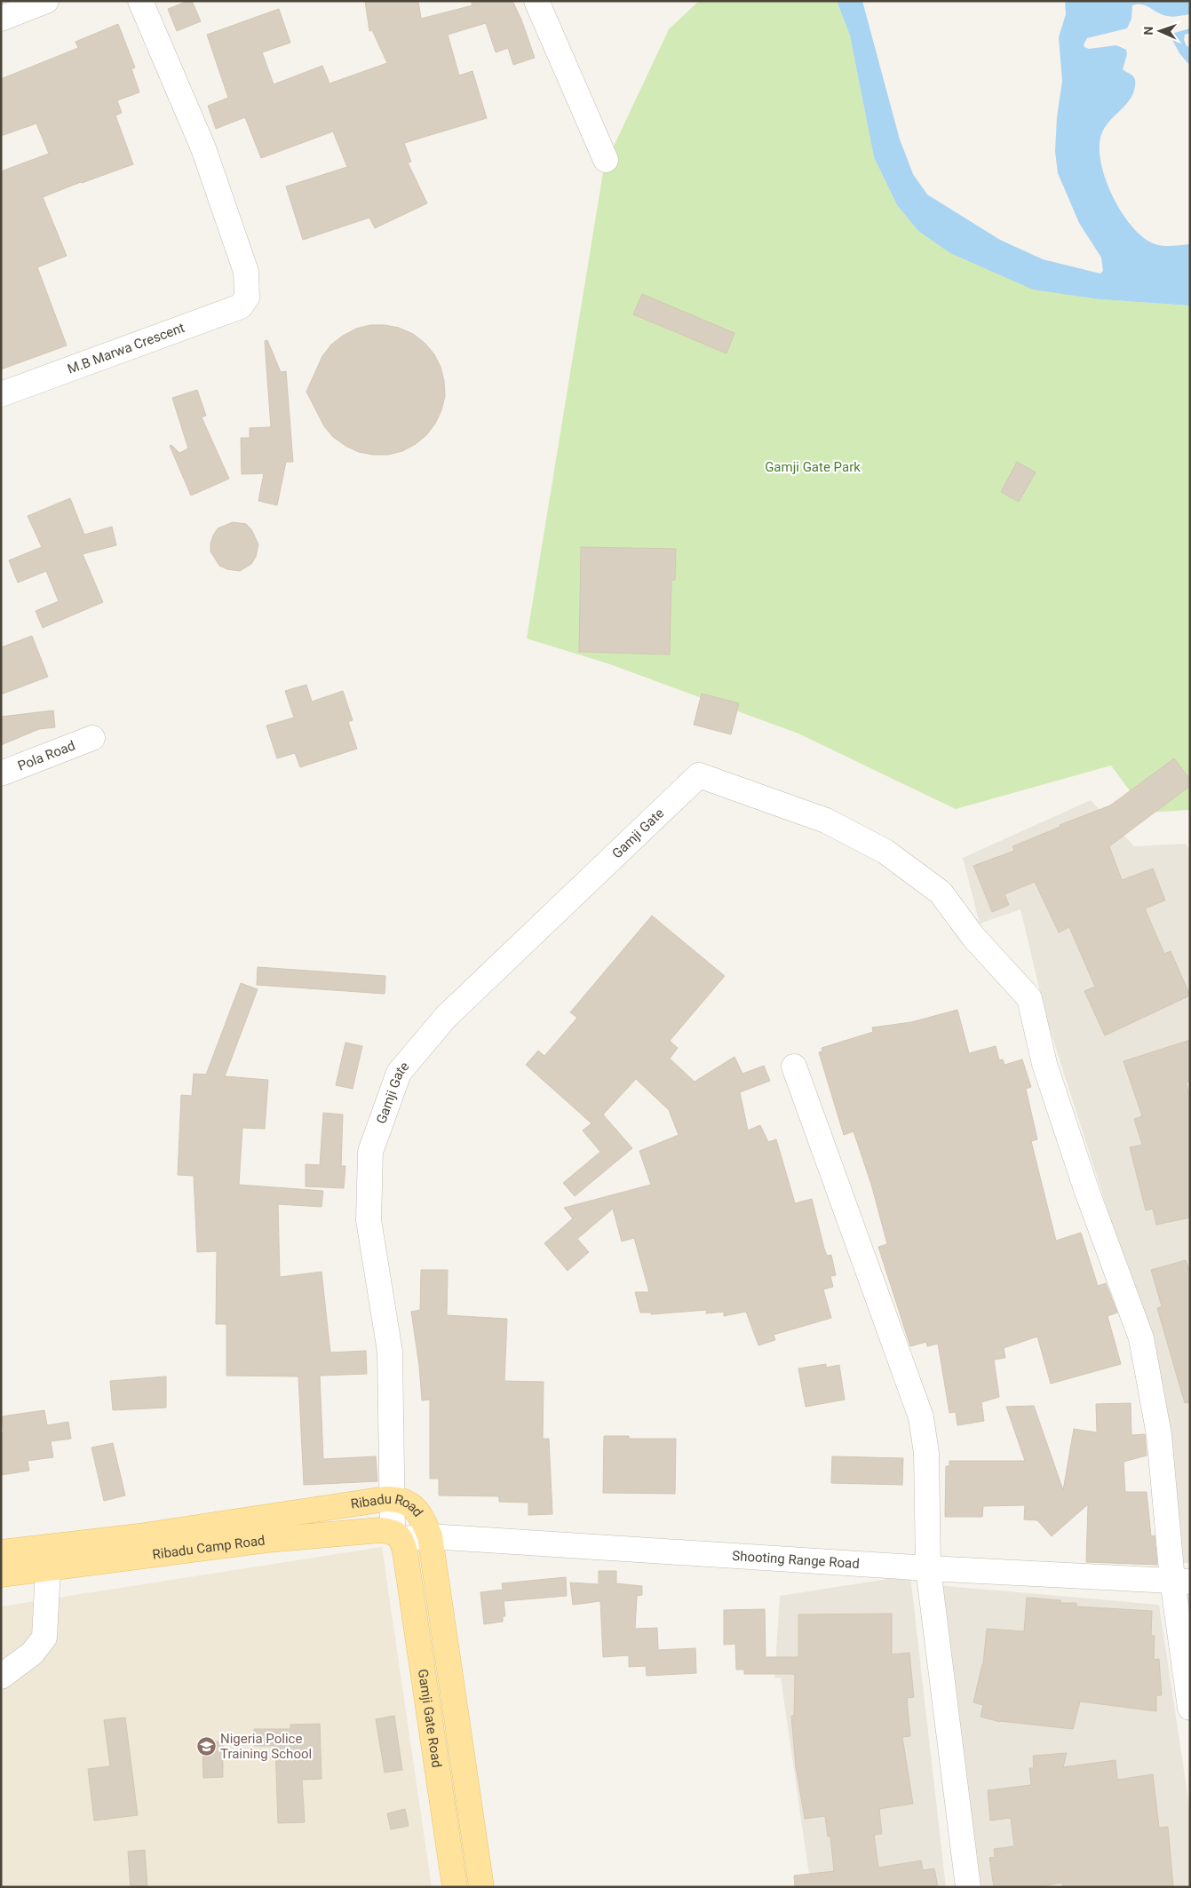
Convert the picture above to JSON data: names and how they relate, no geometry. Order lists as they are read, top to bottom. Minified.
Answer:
{"streets":{"main road":["Ribadu Road","Ribadu Camp Road","Gamji Gate Road"],"street":["M.B Marwa Crescent","Pola Road","Gamji Gate","Shooting Range Road"]},"crossings":[["Gamji Gate","Ribadu Road"],["Gamji Gate","Ribadu Camp Road"],["Gamji Gate","Shooting Range Road"],["Gamji Gate","Gamji Gate Road"],["Ribadu Road","Shooting Range Road"],["Ribadu Camp Road","Shooting Range Road"],["Ribadu Camp Road","Gamji Gate Road"],["Shooting Range Road","Gamji Gate Road"]],"parks":["Gamji Gate Park"],"places":{"school or university":["Nigeria Police Training School"]},"north":"left"}
